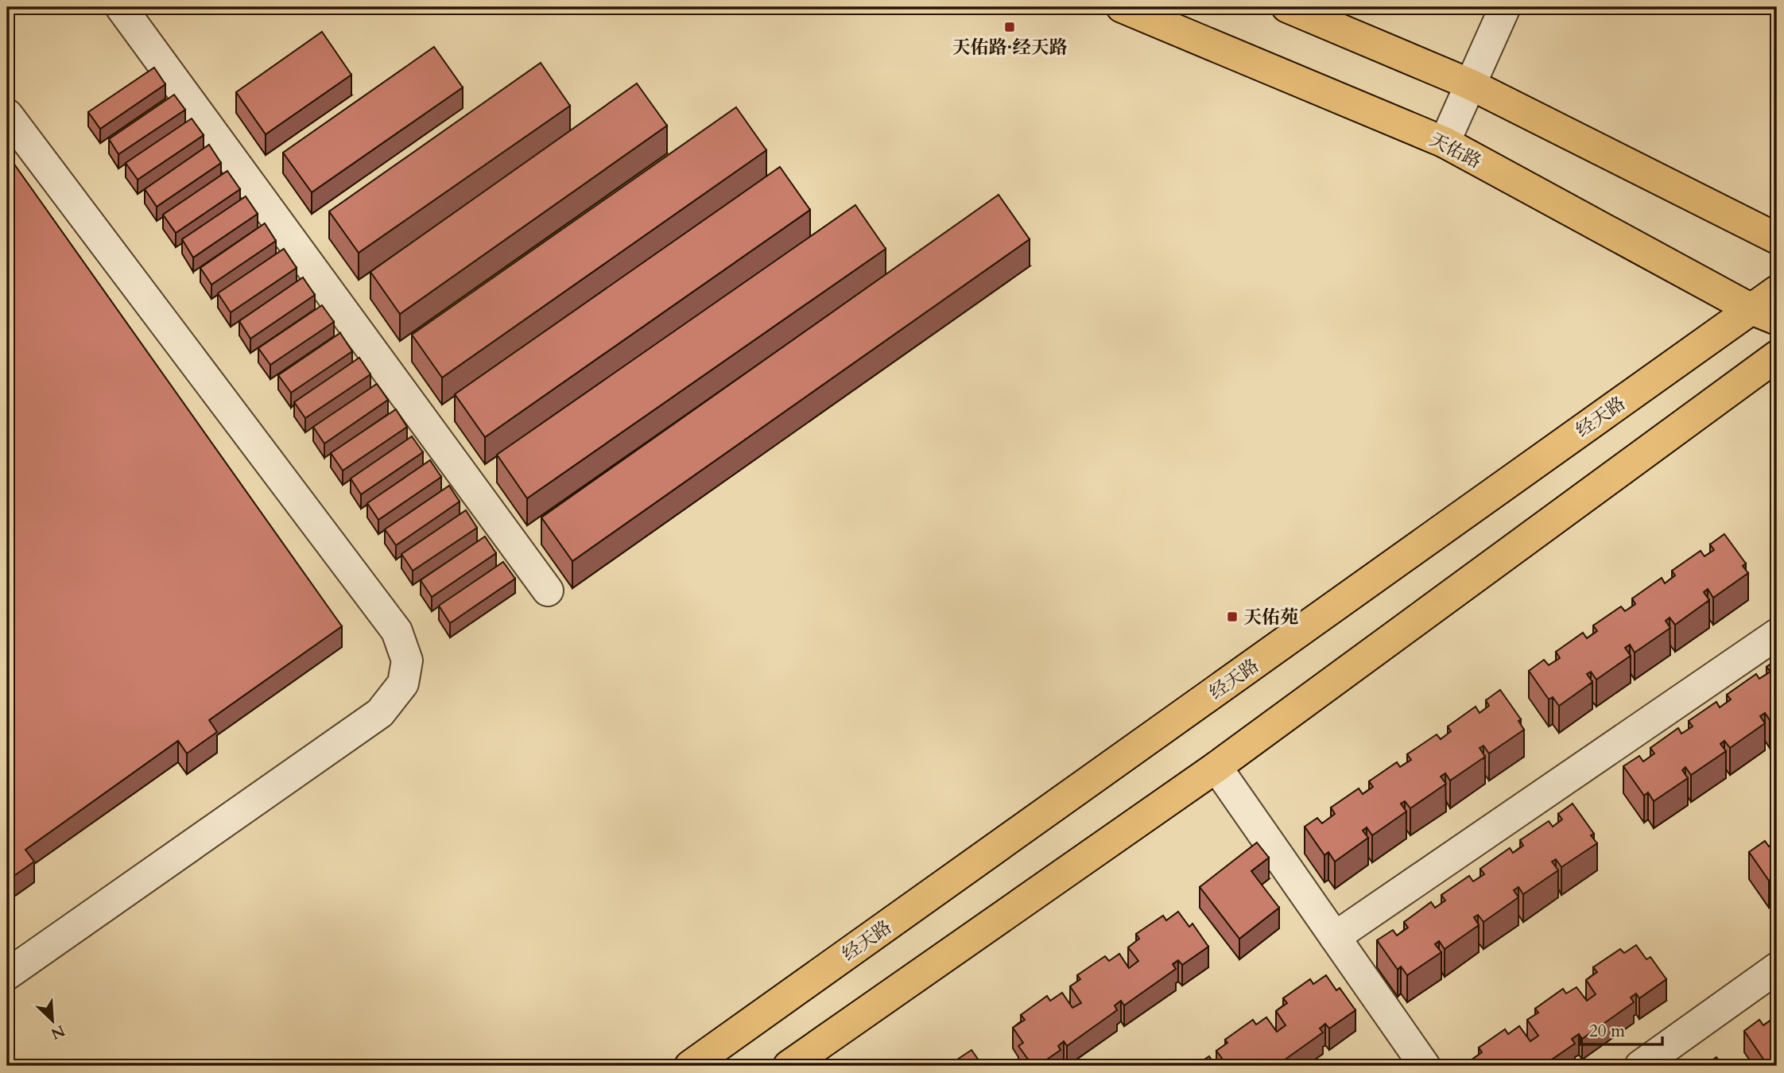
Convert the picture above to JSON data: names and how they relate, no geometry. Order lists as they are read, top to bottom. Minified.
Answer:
{"streets":{"main road":["天佑路","经天路"]},"crossings":[["天佑路","经天路"]],"places":{"transit":["天佑路·经天路","天佑苑"]},"scale_bar":"20 m","north":"bottom right"}
